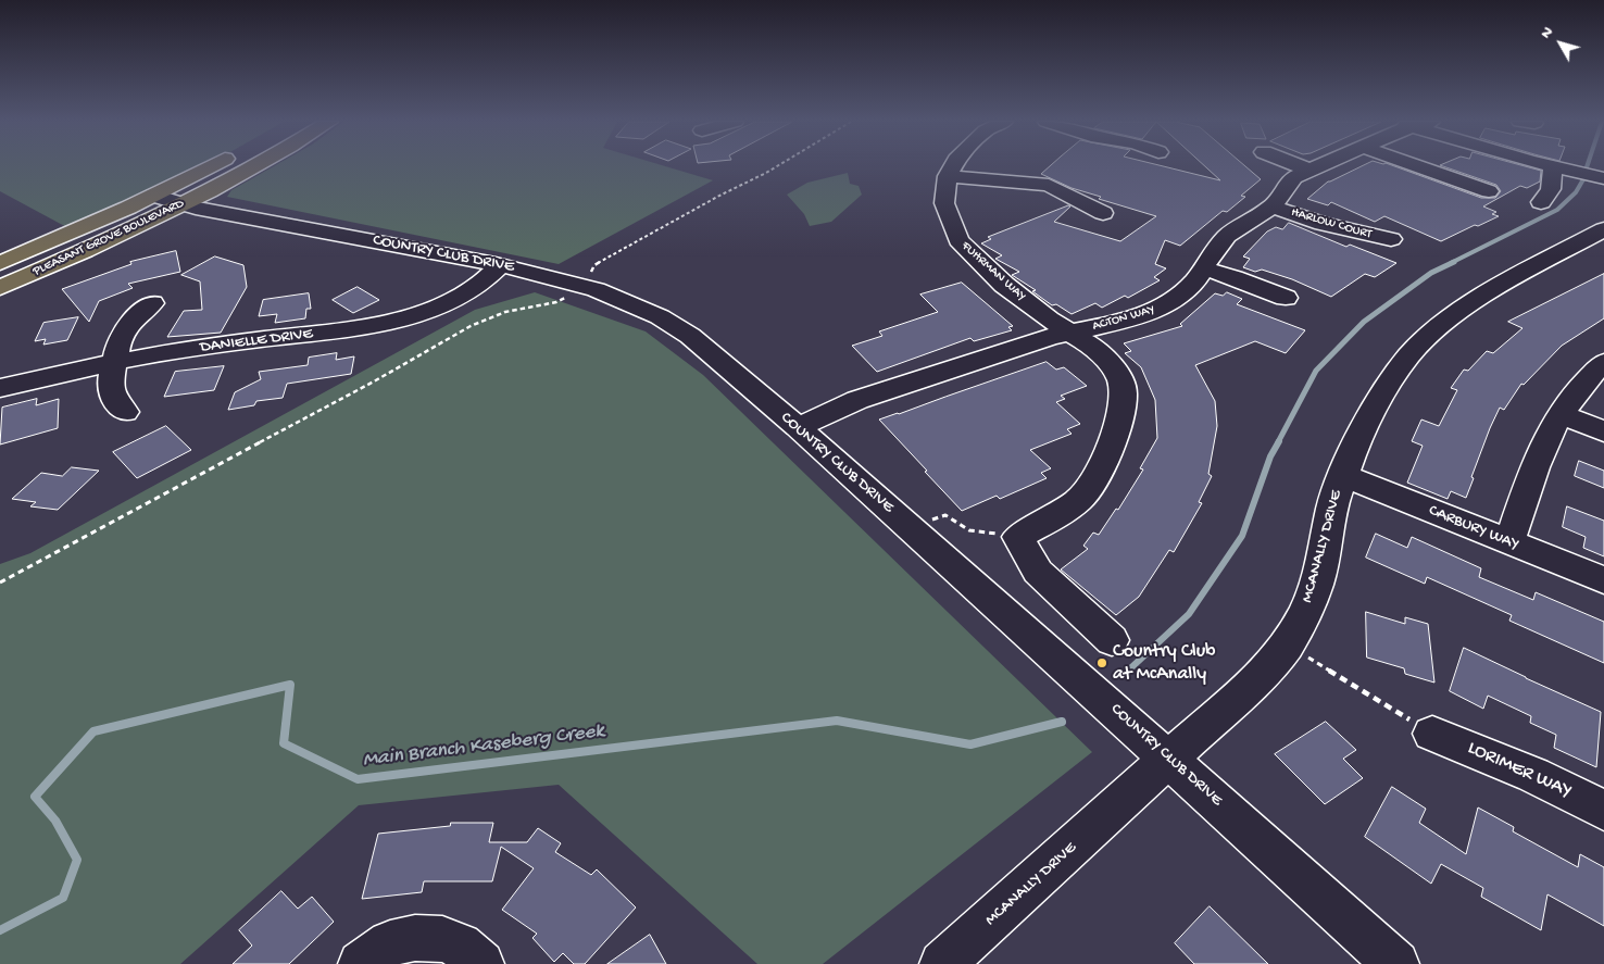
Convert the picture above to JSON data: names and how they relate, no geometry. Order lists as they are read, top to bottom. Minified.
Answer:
{"streets":{"main road":["PLEASANT GROVE BOULEVARD"],"street":["HARLOW COURT","COUNTRY CLUB DRIVE","FUHRMAN WAY","ACTON WAY","DANIELLE DRIVE","CARBURY WAY","MCANALLY DRIVE","LORIMER WAY"]},"crossings":[["HARLOW COURT","ACTON WAY"],["PLEASANT GROVE BOULEVARD","COUNTRY CLUB DRIVE"],["COUNTRY CLUB DRIVE","ACTON WAY"],["COUNTRY CLUB DRIVE","DANIELLE DRIVE"],["COUNTRY CLUB DRIVE","MCANALLY DRIVE"],["FUHRMAN WAY","ACTON WAY"],["CARBURY WAY","MCANALLY DRIVE"]],"water":["Main Branch Kaseberg Creek"],"places":["Country Club at McAnally"],"north":"top left"}
